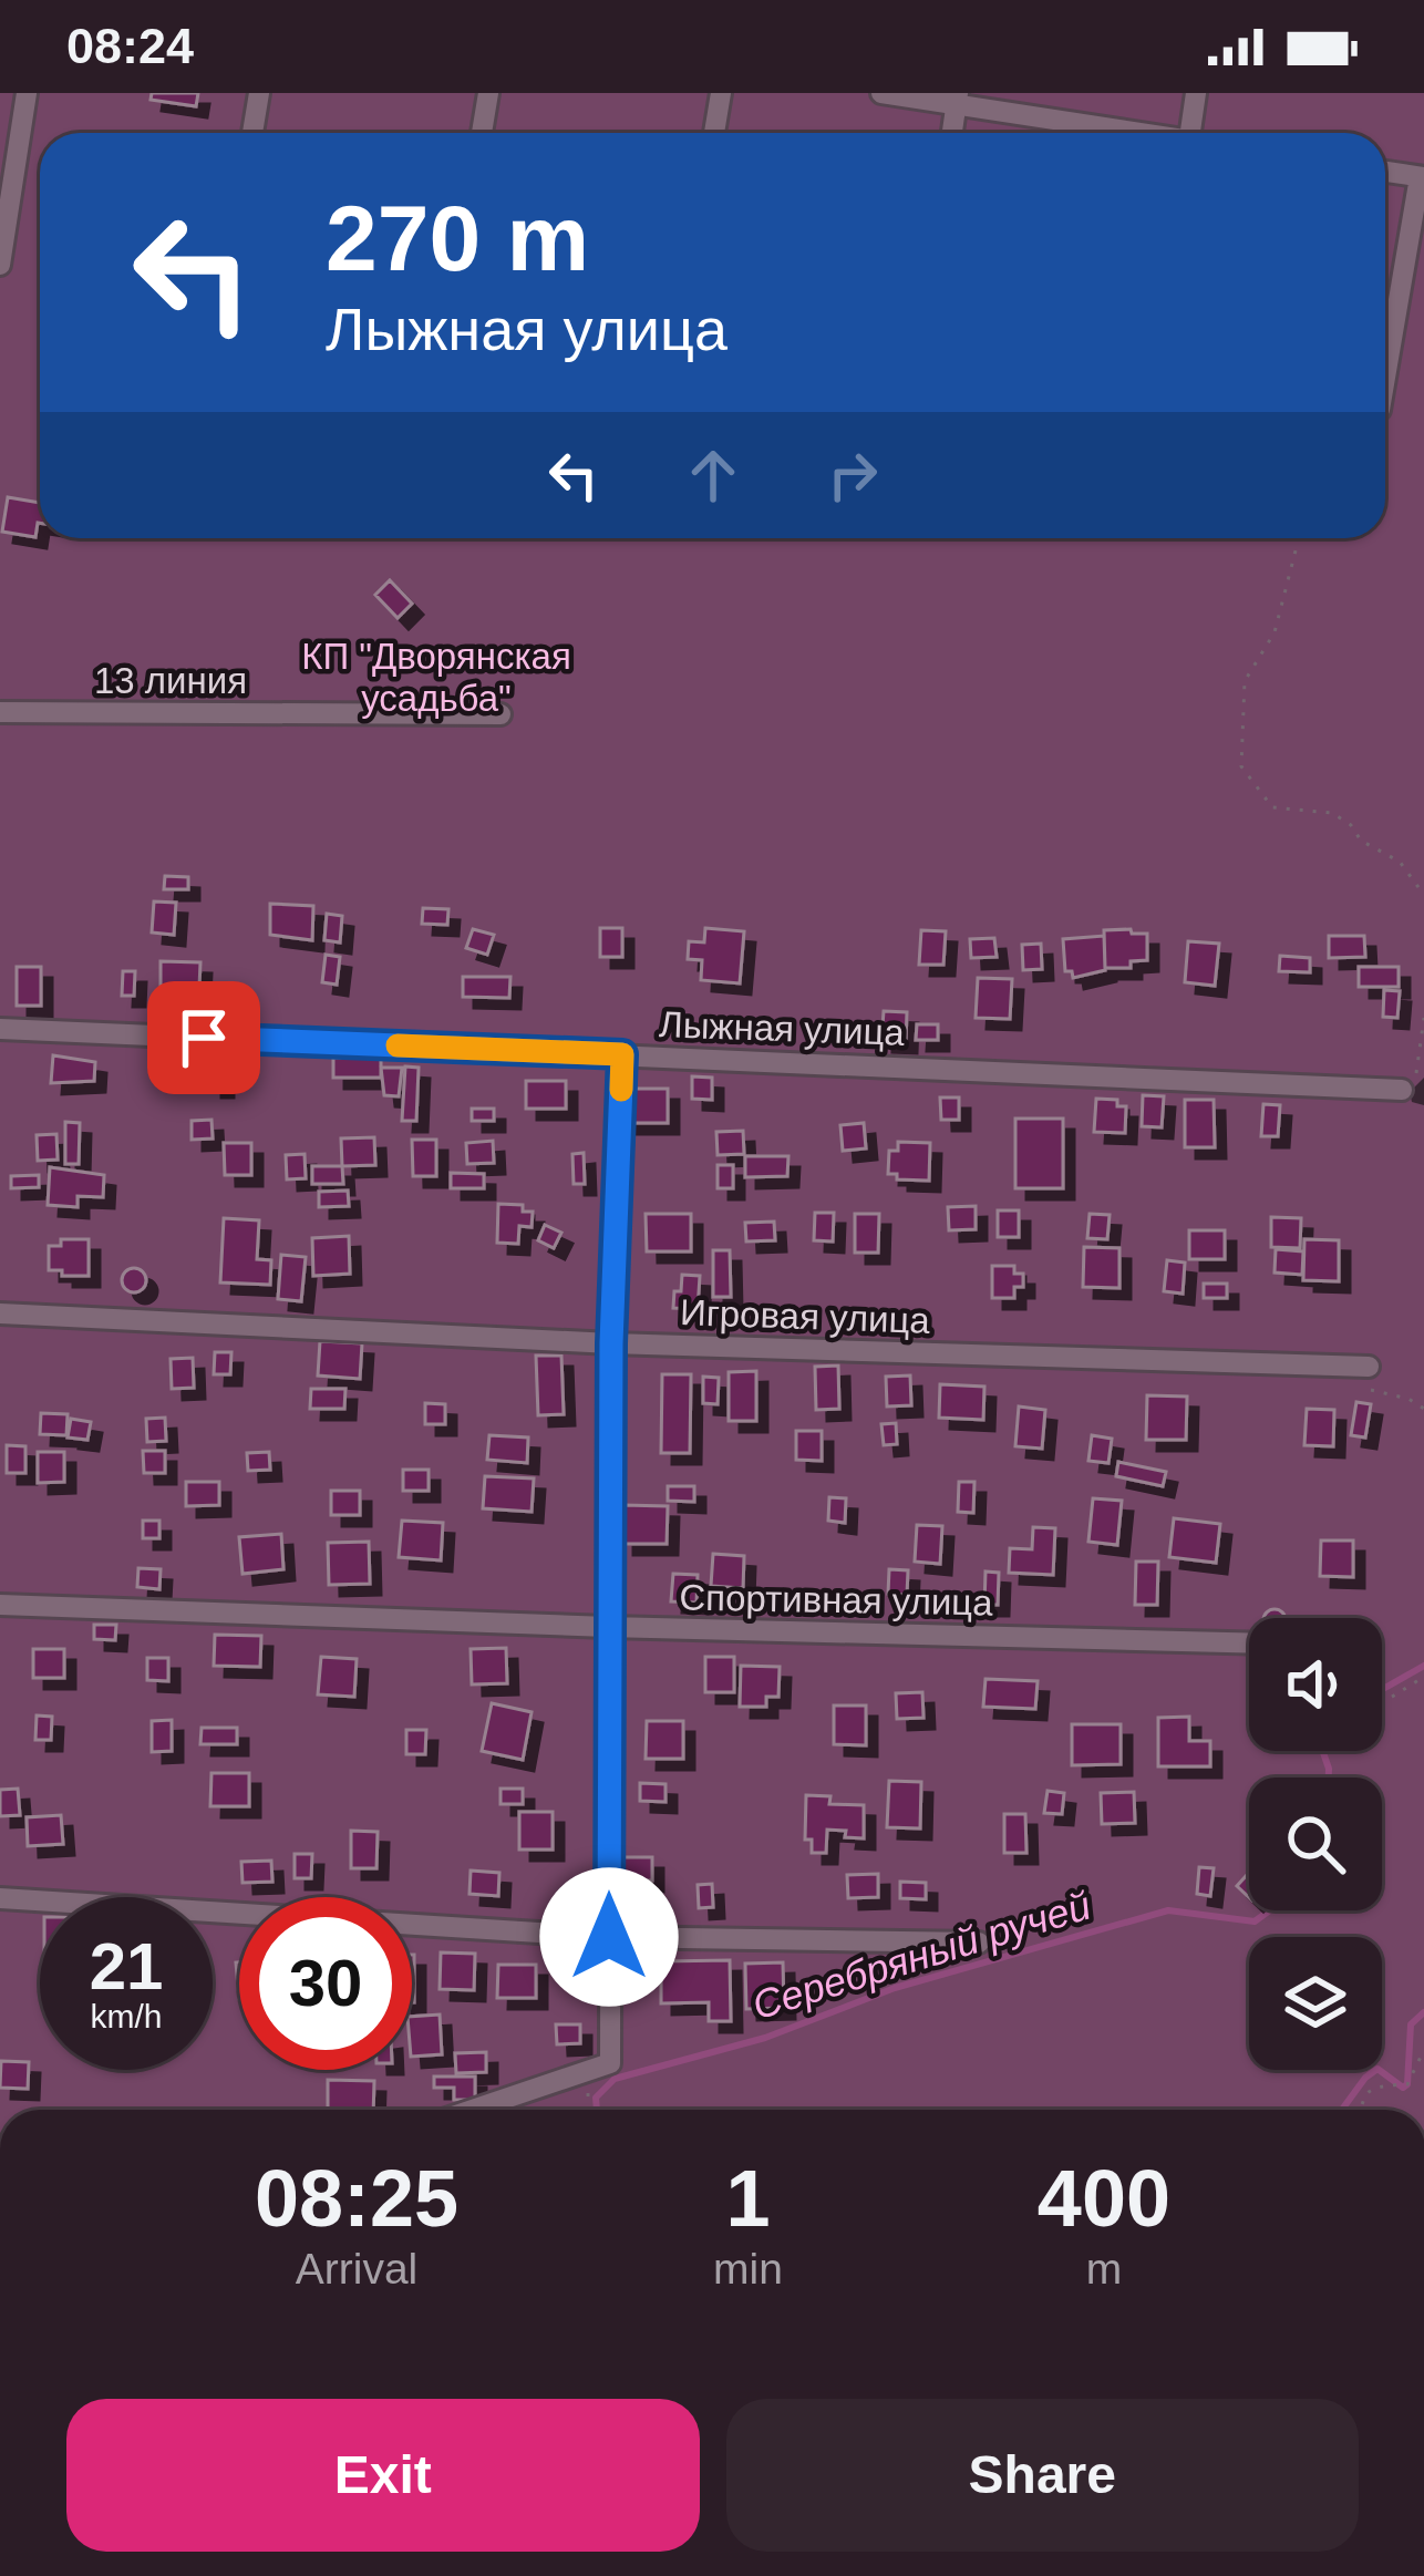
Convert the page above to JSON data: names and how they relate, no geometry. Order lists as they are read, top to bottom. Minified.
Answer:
{"streets":{"street":["13 линия","Лыжная улица","Игровая улица","Спортивная улица"]},"water":["Серебряный ручей"],"parks":["КП \"Дворянская усадьба\""],"page":{"status":"08:24","turn":["270 m","Лыжная улица"],"speed":"21 km/h","limit":"30","eta":["08:25","Arrival","1","min","400","m"],"buttons":["Exit","Share"]}}
